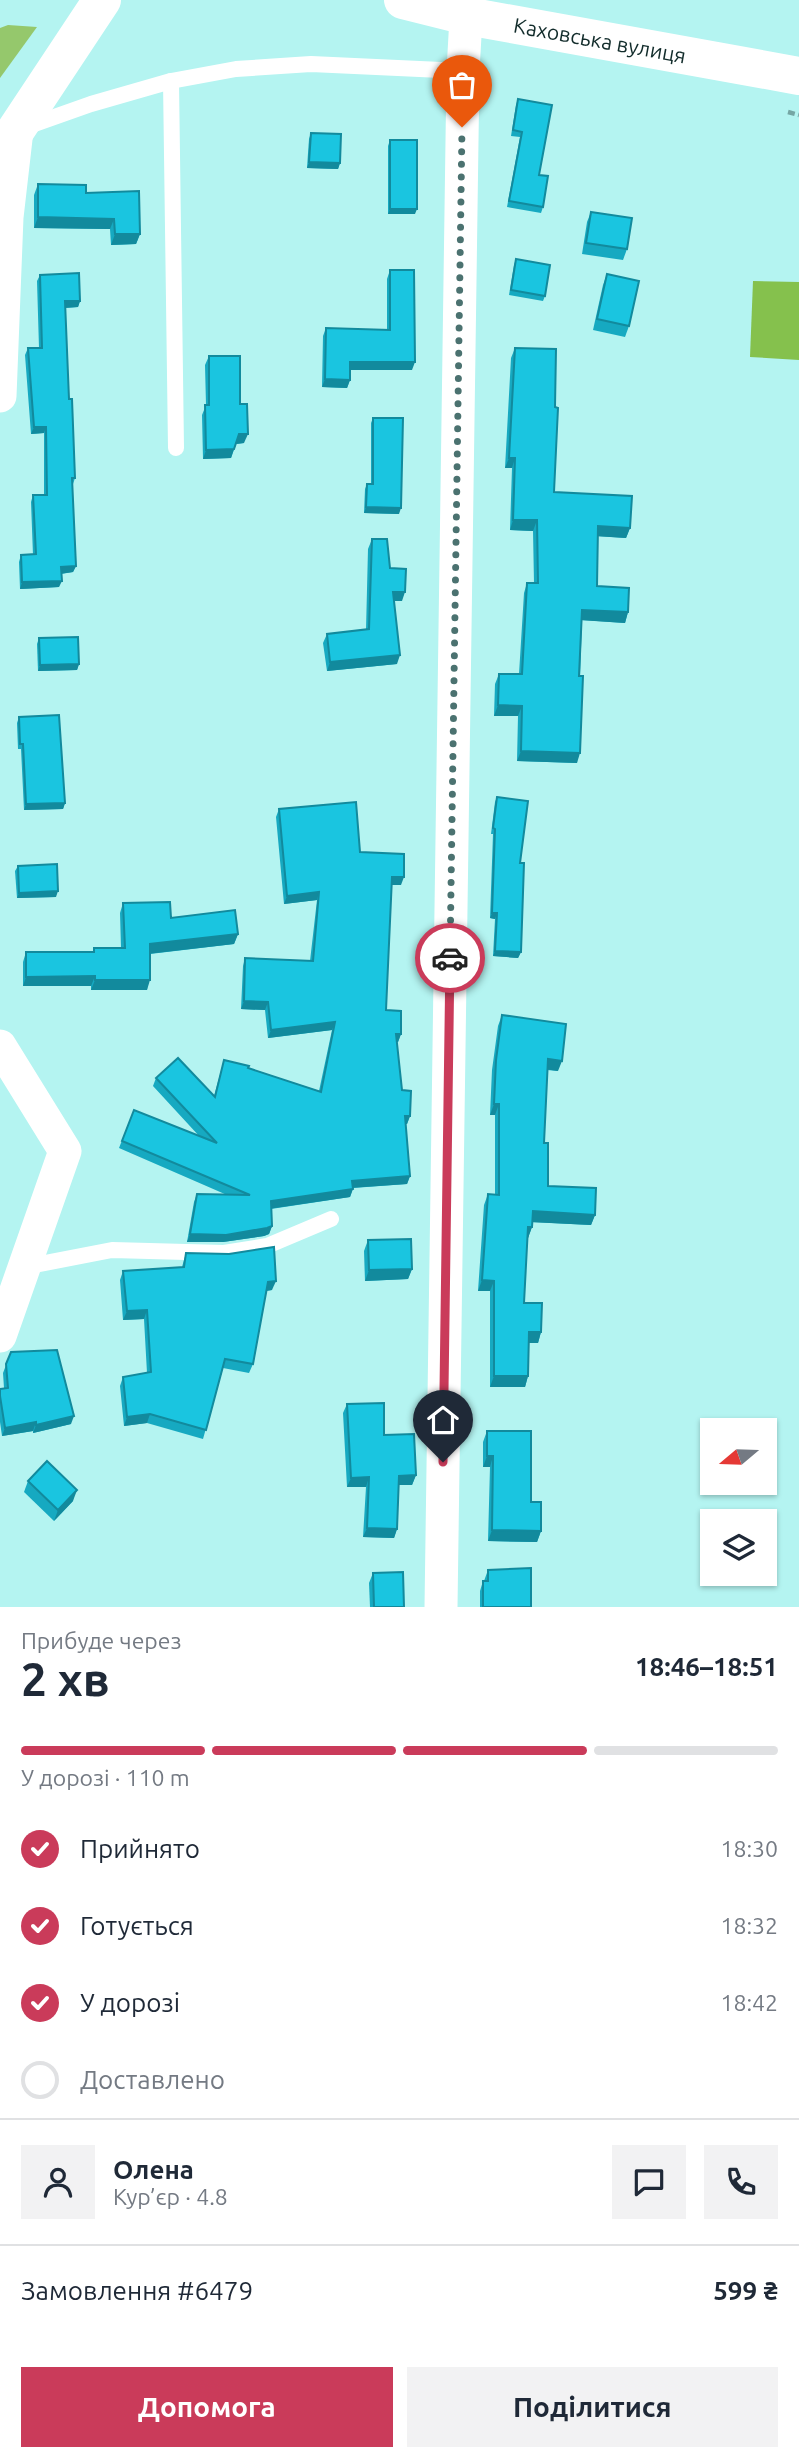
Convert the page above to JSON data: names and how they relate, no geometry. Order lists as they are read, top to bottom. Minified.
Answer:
{"streets":{"main road":["Каховська вулиця"]},"north":"left","page":{"heading":["2 хв","Прибуде через","18:46–18:51"],"panel":["Олена","Кур’єр · 4.8","Замовлення #6479","599 ₴"],"bar":"У дорозі · 110 m","list":[["Прийнято","18:30"],["Готується","18:32"],["У дорозі","18:42"],"Доставлено"],"buttons":["Допомога","Поділитися"]}}
